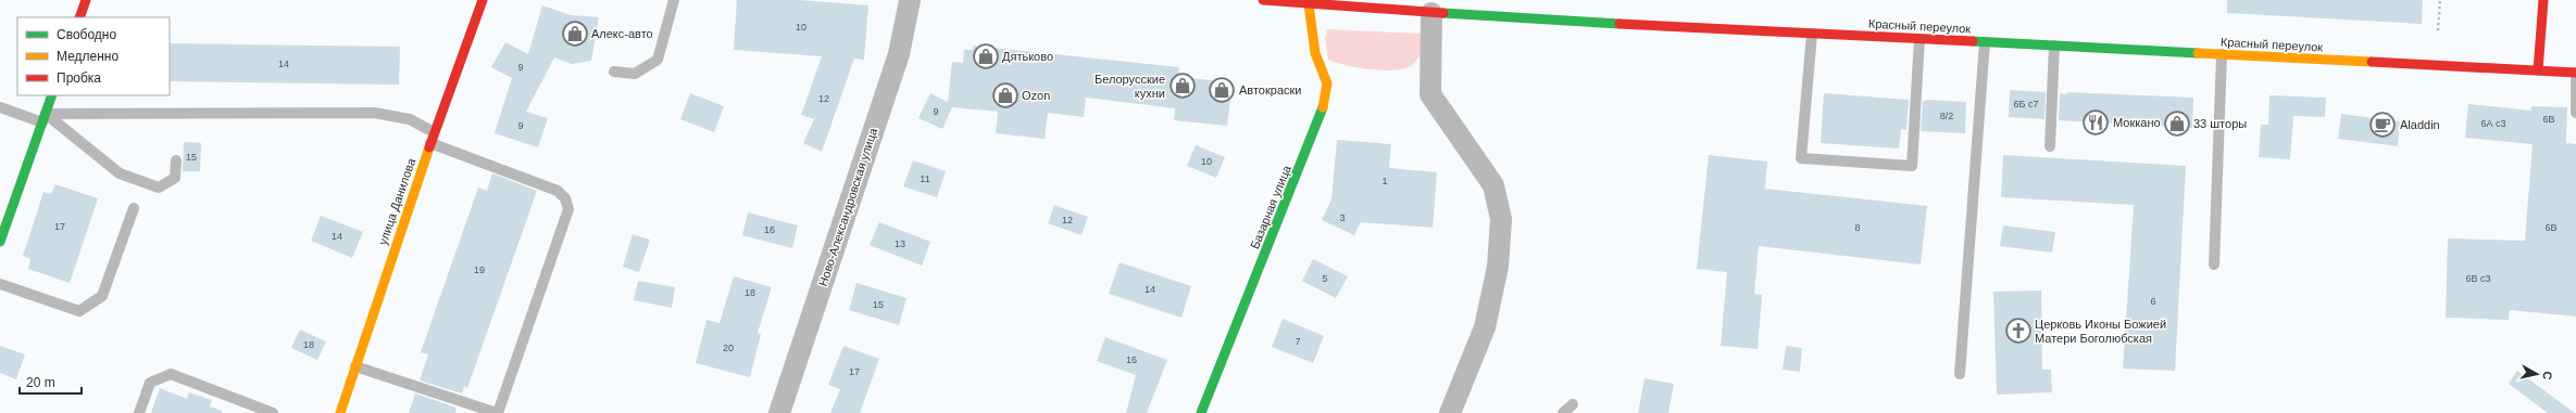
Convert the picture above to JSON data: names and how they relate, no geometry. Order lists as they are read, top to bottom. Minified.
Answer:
{"streets":{"main road":["Красный переулок","улица Данилова","Базарная улица"],"street":["Ново-Александровская улица"]},"crossings":[["Красный переулок","Базарная улица"]],"places":{"shop":["Алекс-авто","Дятьково","Белорусские кухни","Автокраски","Ozon","33 шторы"],"restaurant":["Моккано"],"cafe":["Aladdin"],"church":["Церковь Иконы Божией Матери Боголюбская"]},"house_numbers":["10","14","9","12","6Б с7","9","8/2","6В","6А с3","9","15","10","11","1","3","12","17","8","6В","16","14","13","19","5","6В с3","14","18","6","15","7","18","20","16","17"],"legend":["Свободно","Медленно","Пробка"],"scale_bar":"20 m","north":"right"}
